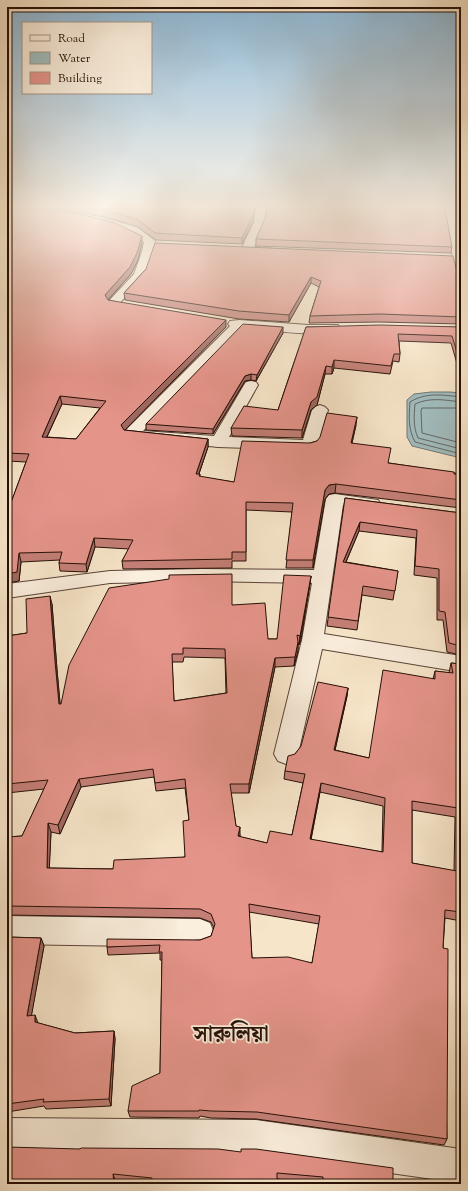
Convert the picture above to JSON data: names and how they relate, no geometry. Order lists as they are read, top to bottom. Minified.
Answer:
{"districts":["সারুলিয়া"],"legend":["Road","Water","Building"]}
